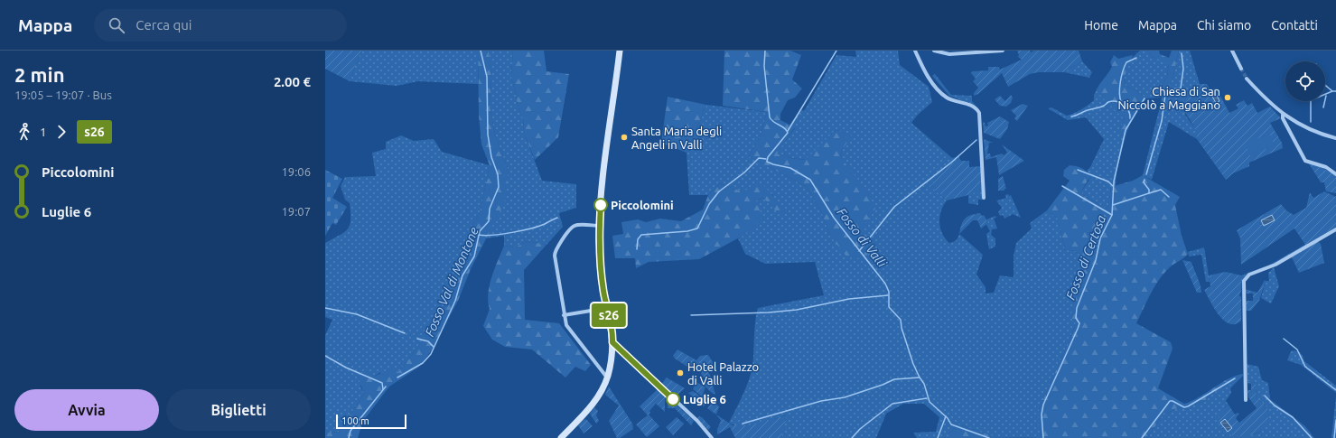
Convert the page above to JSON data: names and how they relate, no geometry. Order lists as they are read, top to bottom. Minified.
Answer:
{"water":["Fosso di Valli","Fosso di Certosa","Fosso Val di Montone"],"places":["Chiesa di San Niccolò a Maggiano","Santa Maria degli Angeli in Valli","Piccolomini","Hotel Palazzo di Valli","Luglie 6"],"lines":["bus line s26"],"scale_bar":"100 m","page":{"header":"Mappa","search":"Cerca qui","nav":["Home","Mappa","Chi siamo","Contatti"],"heading":["2 min","19:05 – 19:07 · Bus","2.00 €"],"on_map":"s26","legs":["1","s26"],"list":[{"name":"Piccolomini","value":"19:06"},{"name":"Luglie 6","value":"19:07"}],"buttons":["Avvia","Biglietti"],"scale":"100 m"}}
